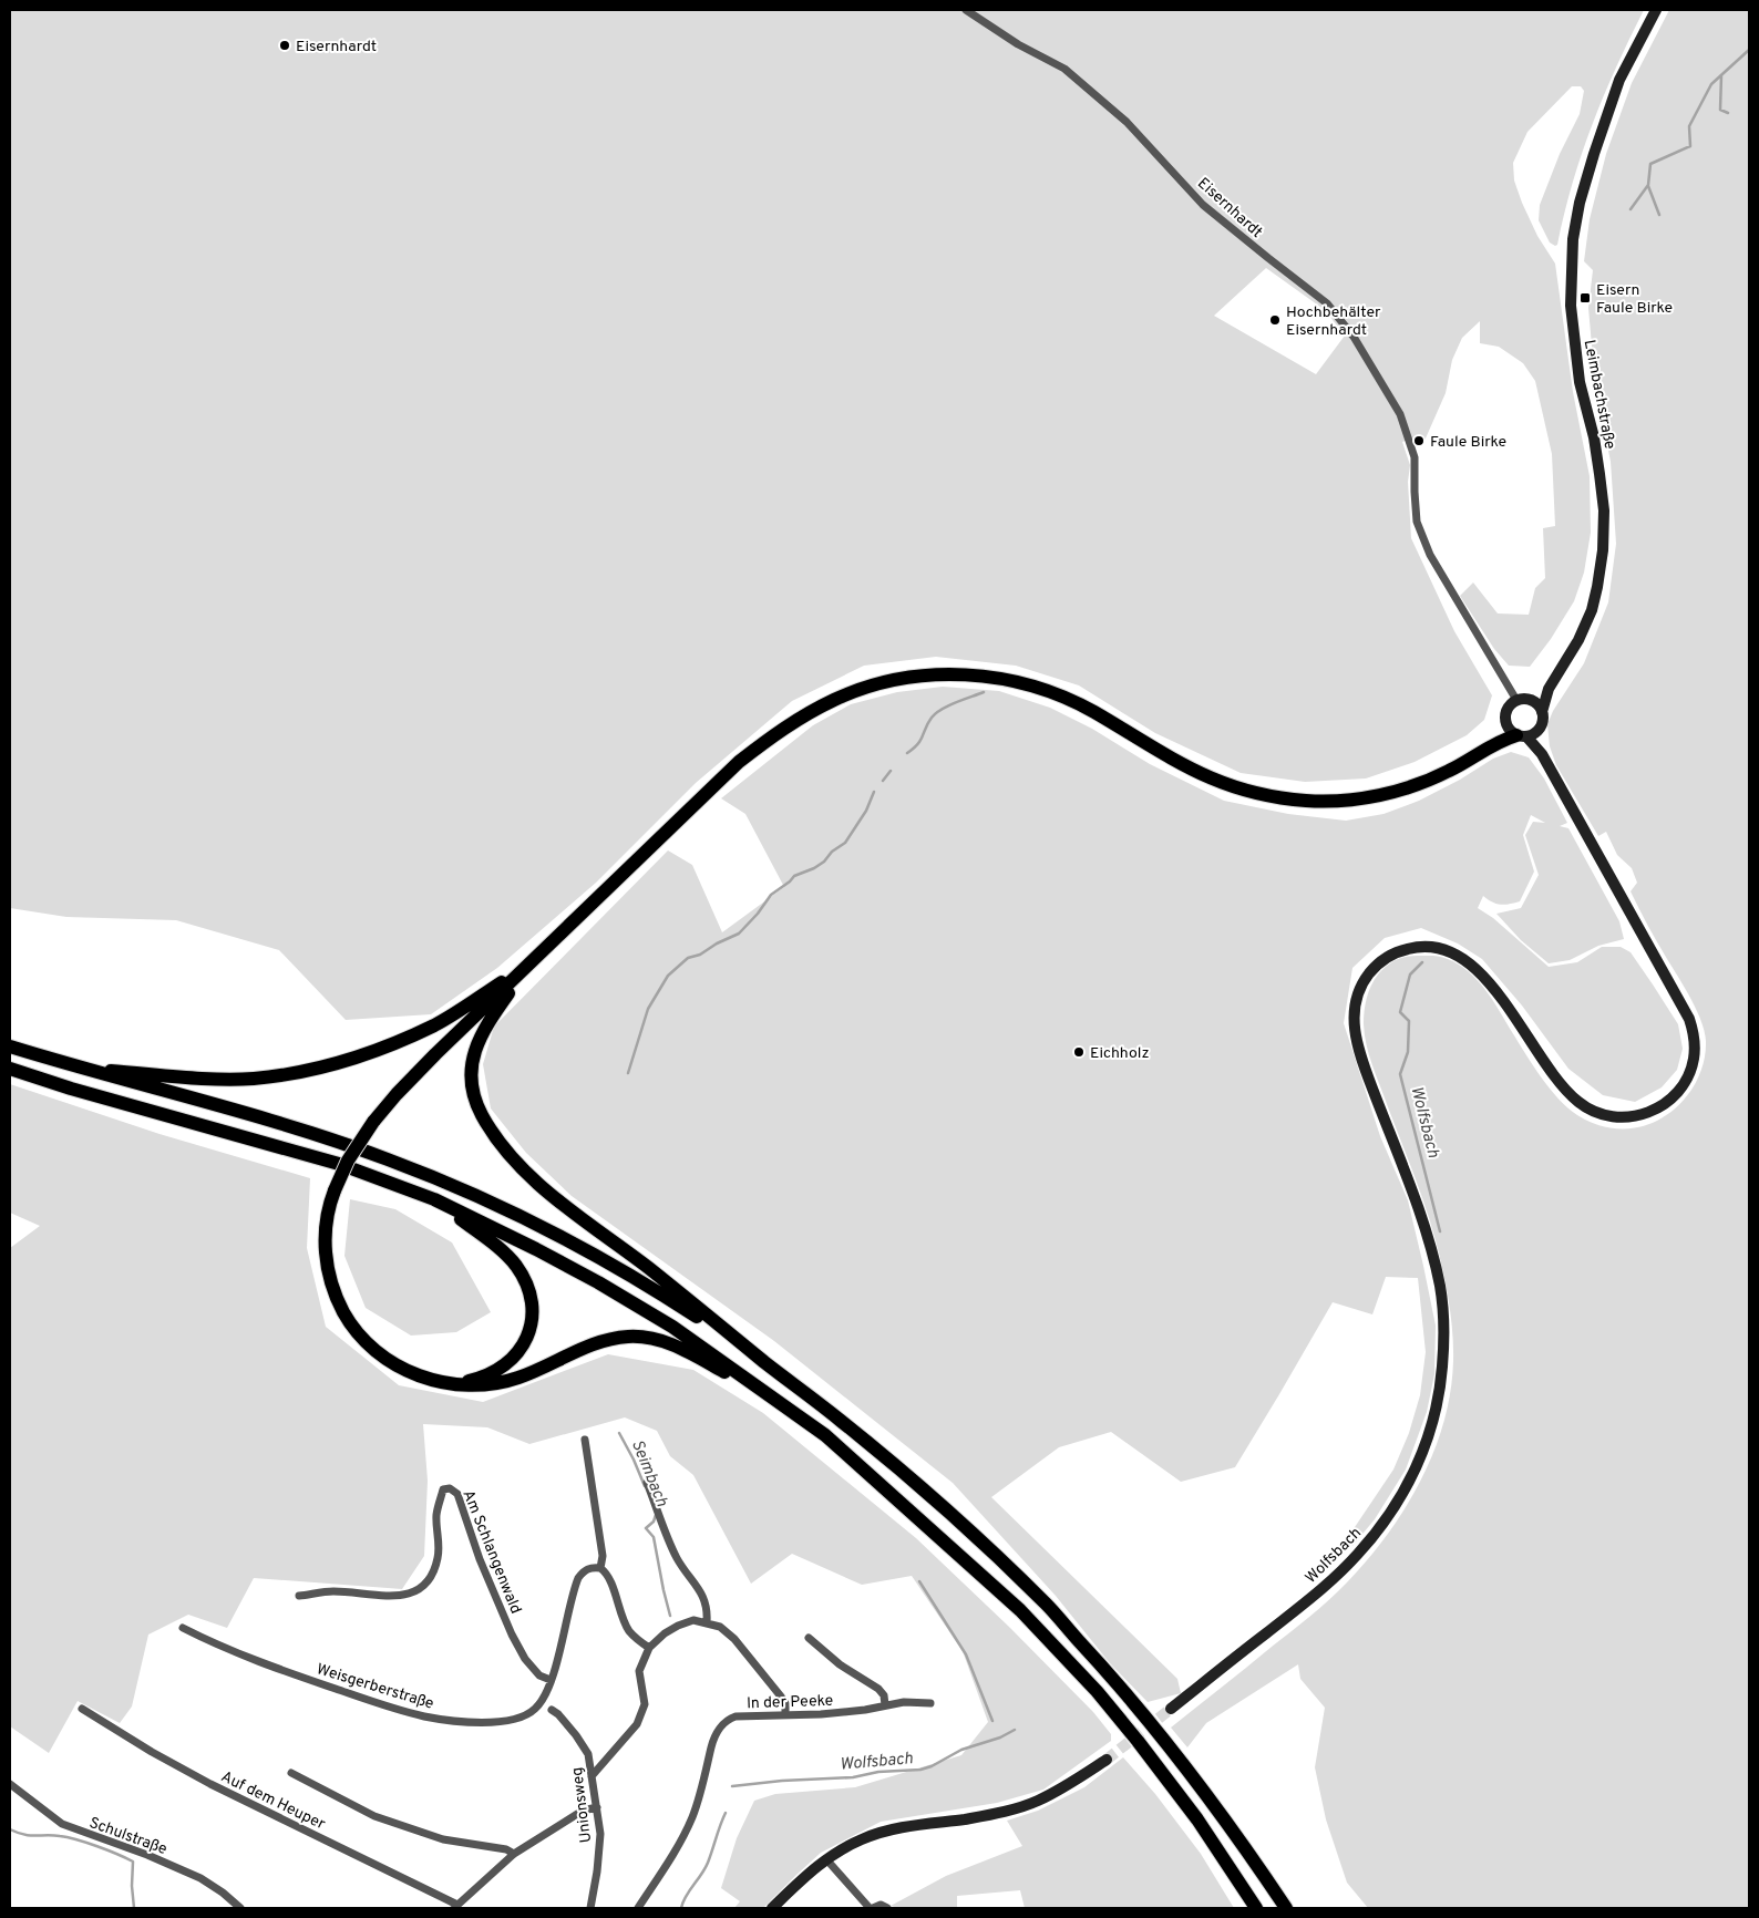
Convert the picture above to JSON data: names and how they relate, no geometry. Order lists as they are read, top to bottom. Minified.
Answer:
{"streets":{"main road":["Leimbachstraße","Wolfsbach"],"street":["Eisernhardt","Am Schlangenwald","Weisgerberstraße","In der Peeke","Auf dem Heuper","Unionsweg","Schulstraße"]},"crossings":[["Eisernhardt","Leimbachstraße"],["Eisernhardt","Wolfsbach"],["Leimbachstraße","Wolfsbach"],["Am Schlangenwald","Weisgerberstraße"]],"water":["Wolfsbach","Seimbach"],"places":{"other":["Eisernhardt","Hochbehälter Eisernhardt","Faule Birke","Eichholz"],"transit":["Eisern Faule Birke"]}}
